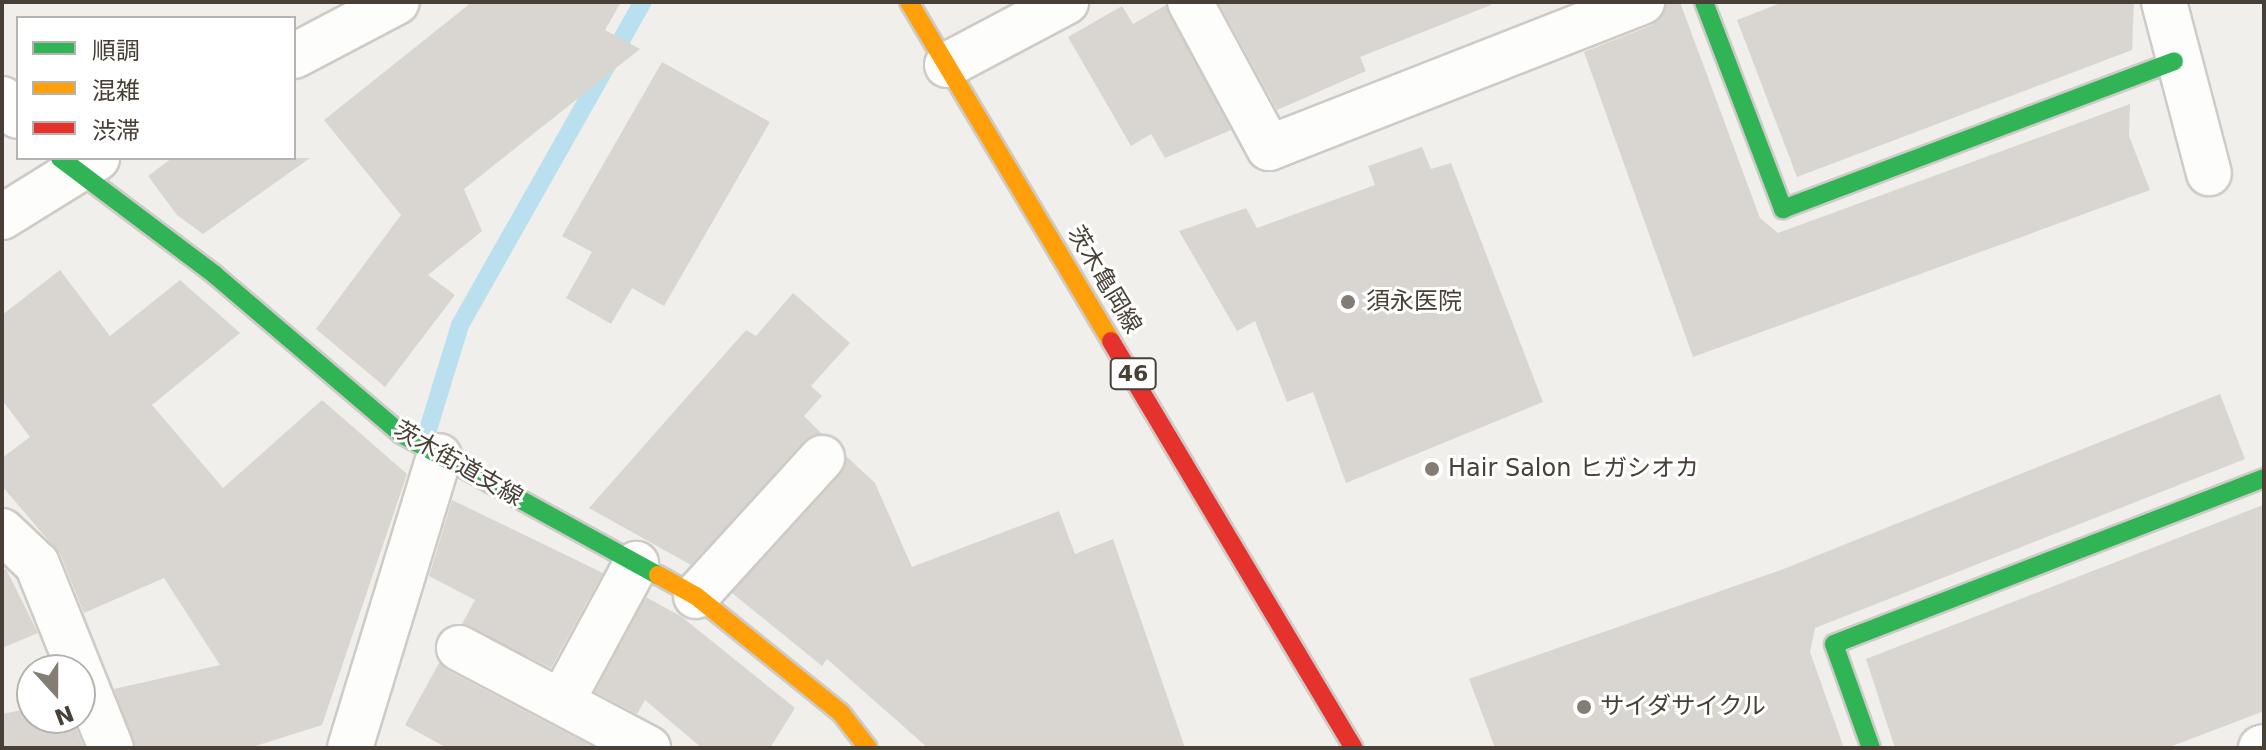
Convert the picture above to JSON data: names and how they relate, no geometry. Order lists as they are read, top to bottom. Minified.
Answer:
{"streets":{"street":["茨木亀岡線","46","茨木街道支線"]},"places":["須永医院","Hair Salon ヒガシオカ","サイダサイクル"],"legend":["順調","混雑","渋滞"],"north":"bottom"}
